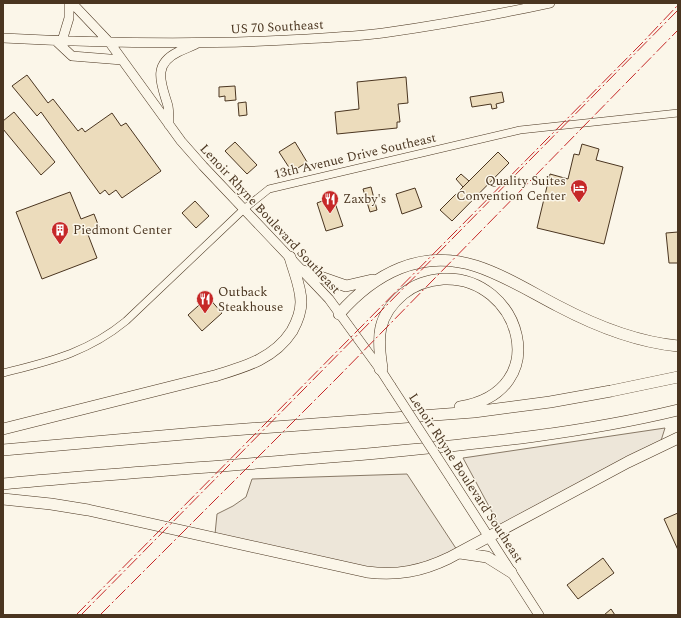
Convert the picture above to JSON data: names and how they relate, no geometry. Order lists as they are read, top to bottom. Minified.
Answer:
{"streets":{"main road":["US 70 Southeast","Lenoir Rhyne Boulevard Southeast"],"street":["13th Avenue Drive Southeast"]},"crossings":[["US 70 Southeast","Lenoir Rhyne Boulevard Southeast"],["13th Avenue Drive Southeast","Lenoir Rhyne Boulevard Southeast"]],"places":{"hotel":["Quality Suites Convention Center"],"restaurant":["Zaxby's","Outback Steakhouse"],"building":["Piedmont Center"]}}
